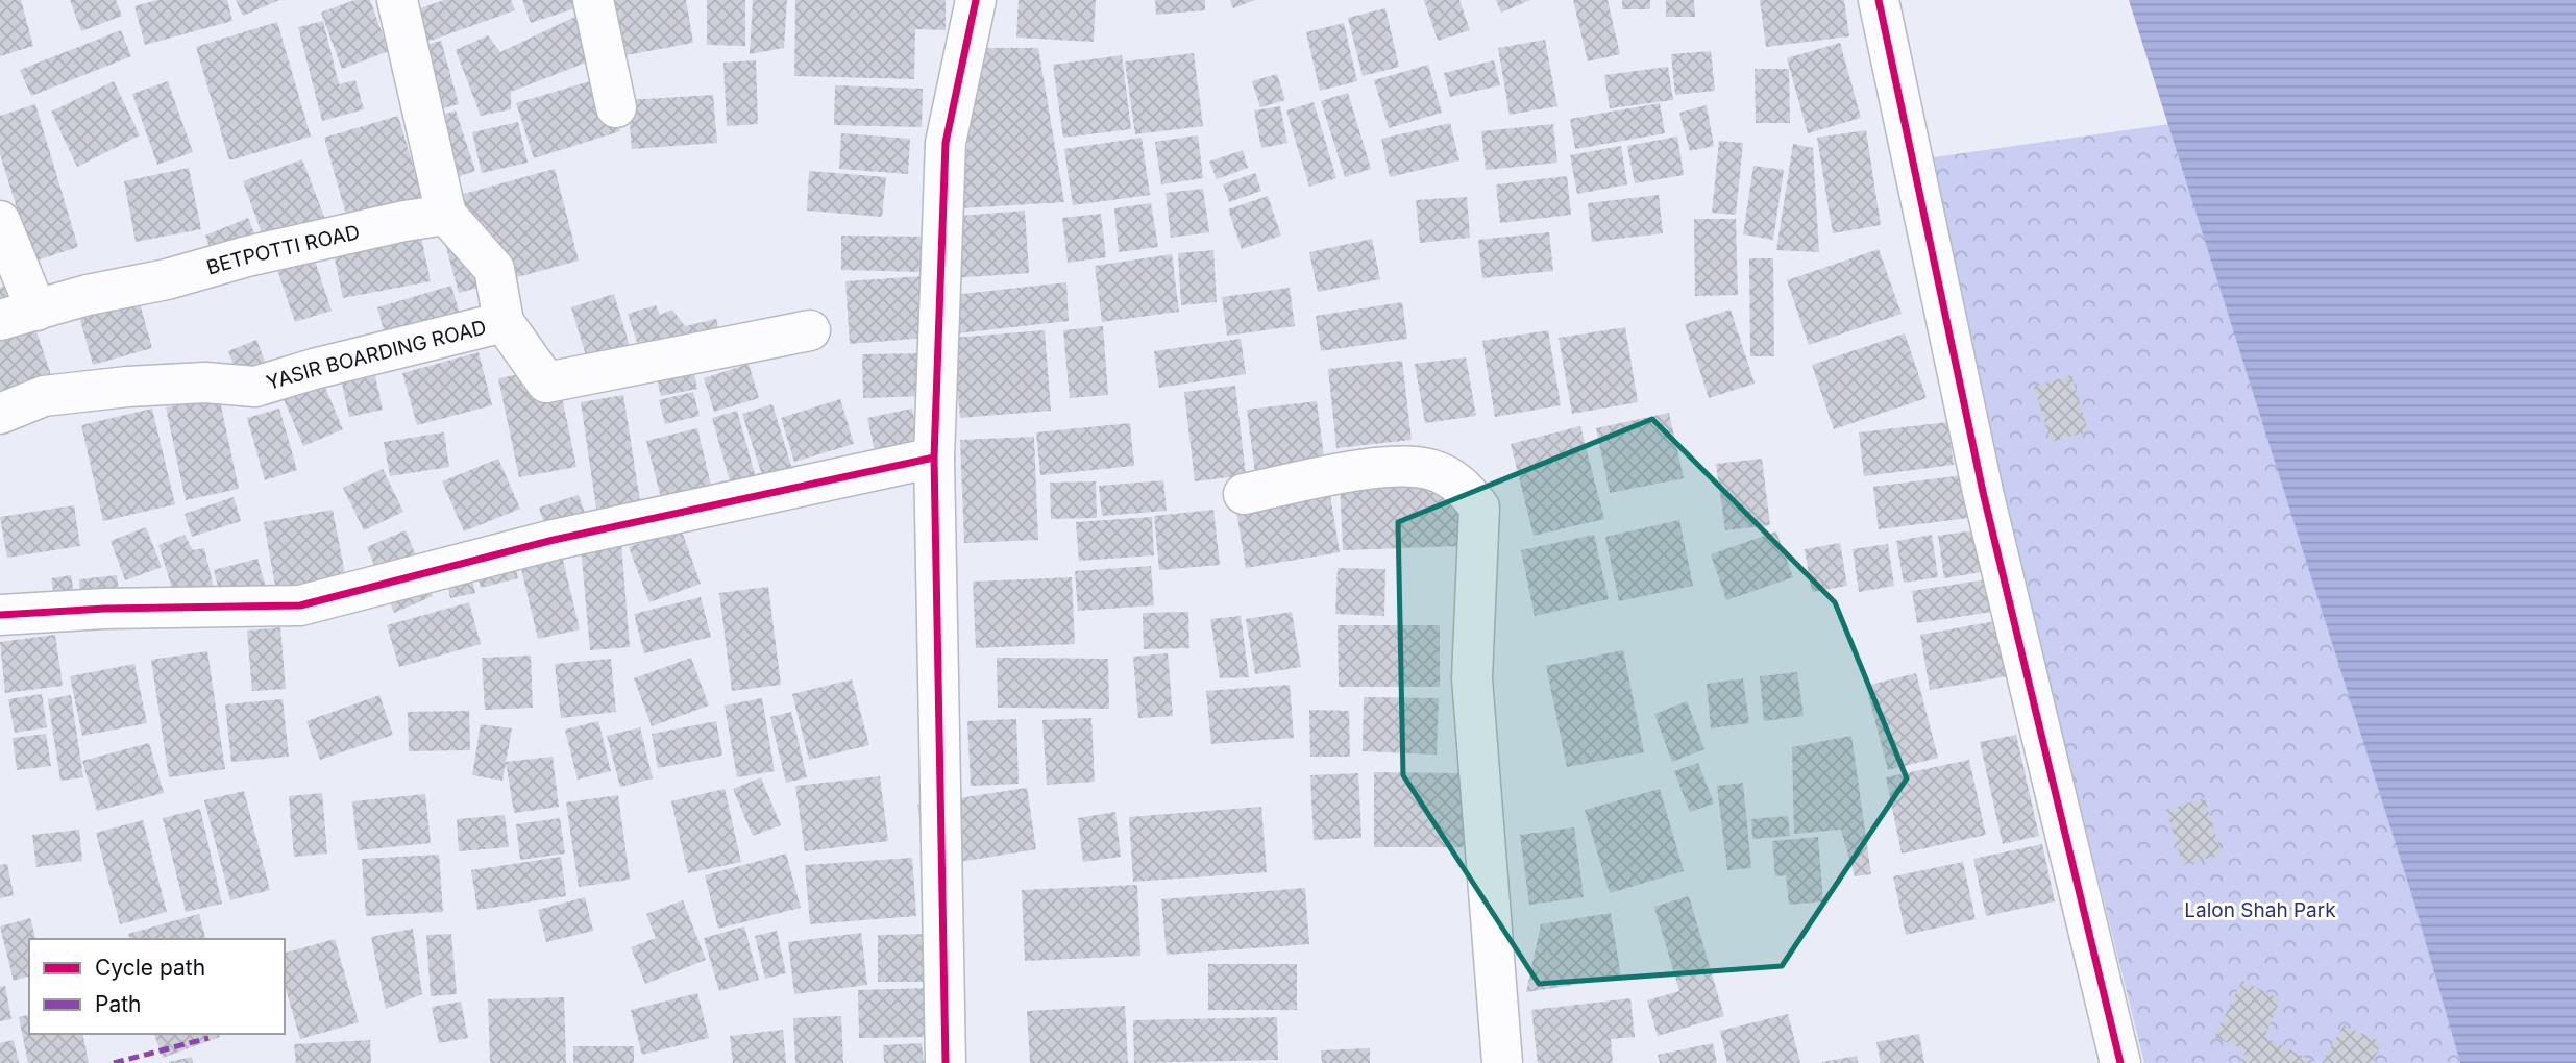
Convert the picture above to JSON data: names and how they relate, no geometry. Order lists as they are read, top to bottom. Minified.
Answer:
{"streets":{"street":["BETPOTTI ROAD","YASIR BOARDING ROAD"]},"parks":["Lalon Shah Park"],"legend":["Cycle path","Path"]}
